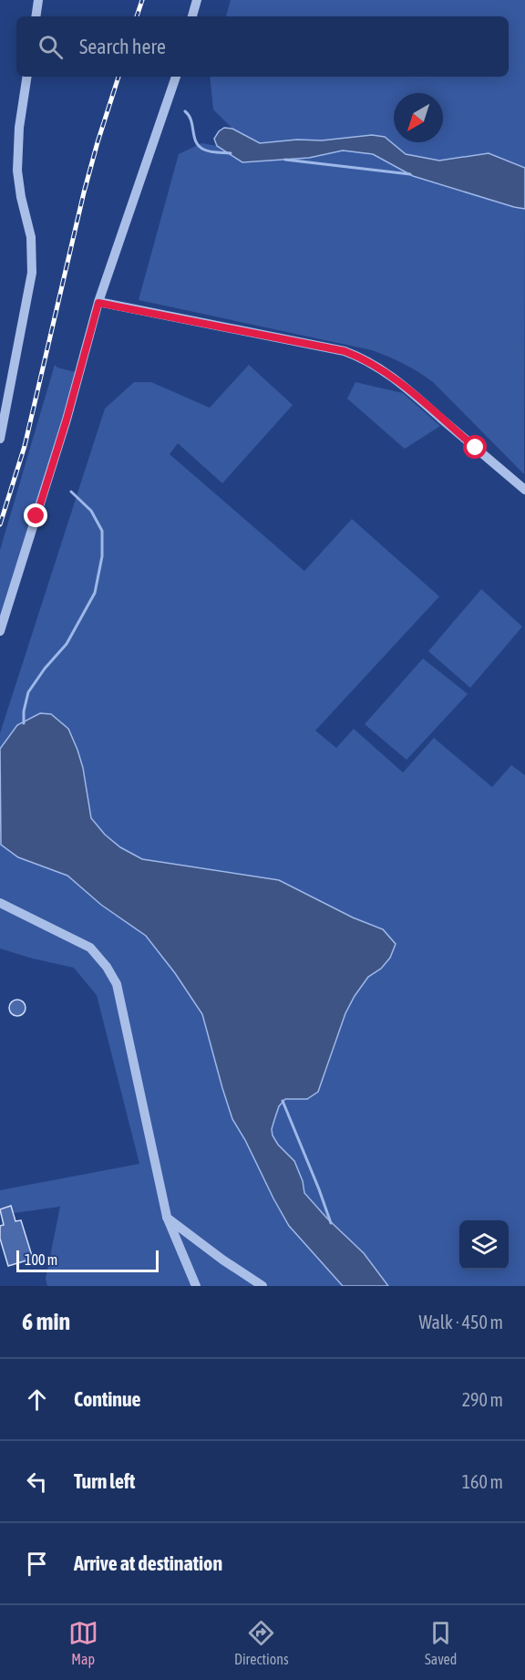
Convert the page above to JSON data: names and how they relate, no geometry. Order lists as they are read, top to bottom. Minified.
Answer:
{"scale_bar":"100 m","north":"bottom left","page":{"search":"Search here","scale":"100 m","heading":["6 min","Walk · 450 m"],"list":[["Continue","290 m"],["Turn left","160 m"],"Arrive at destination"],"nav":["Map","Directions","Saved"]}}
